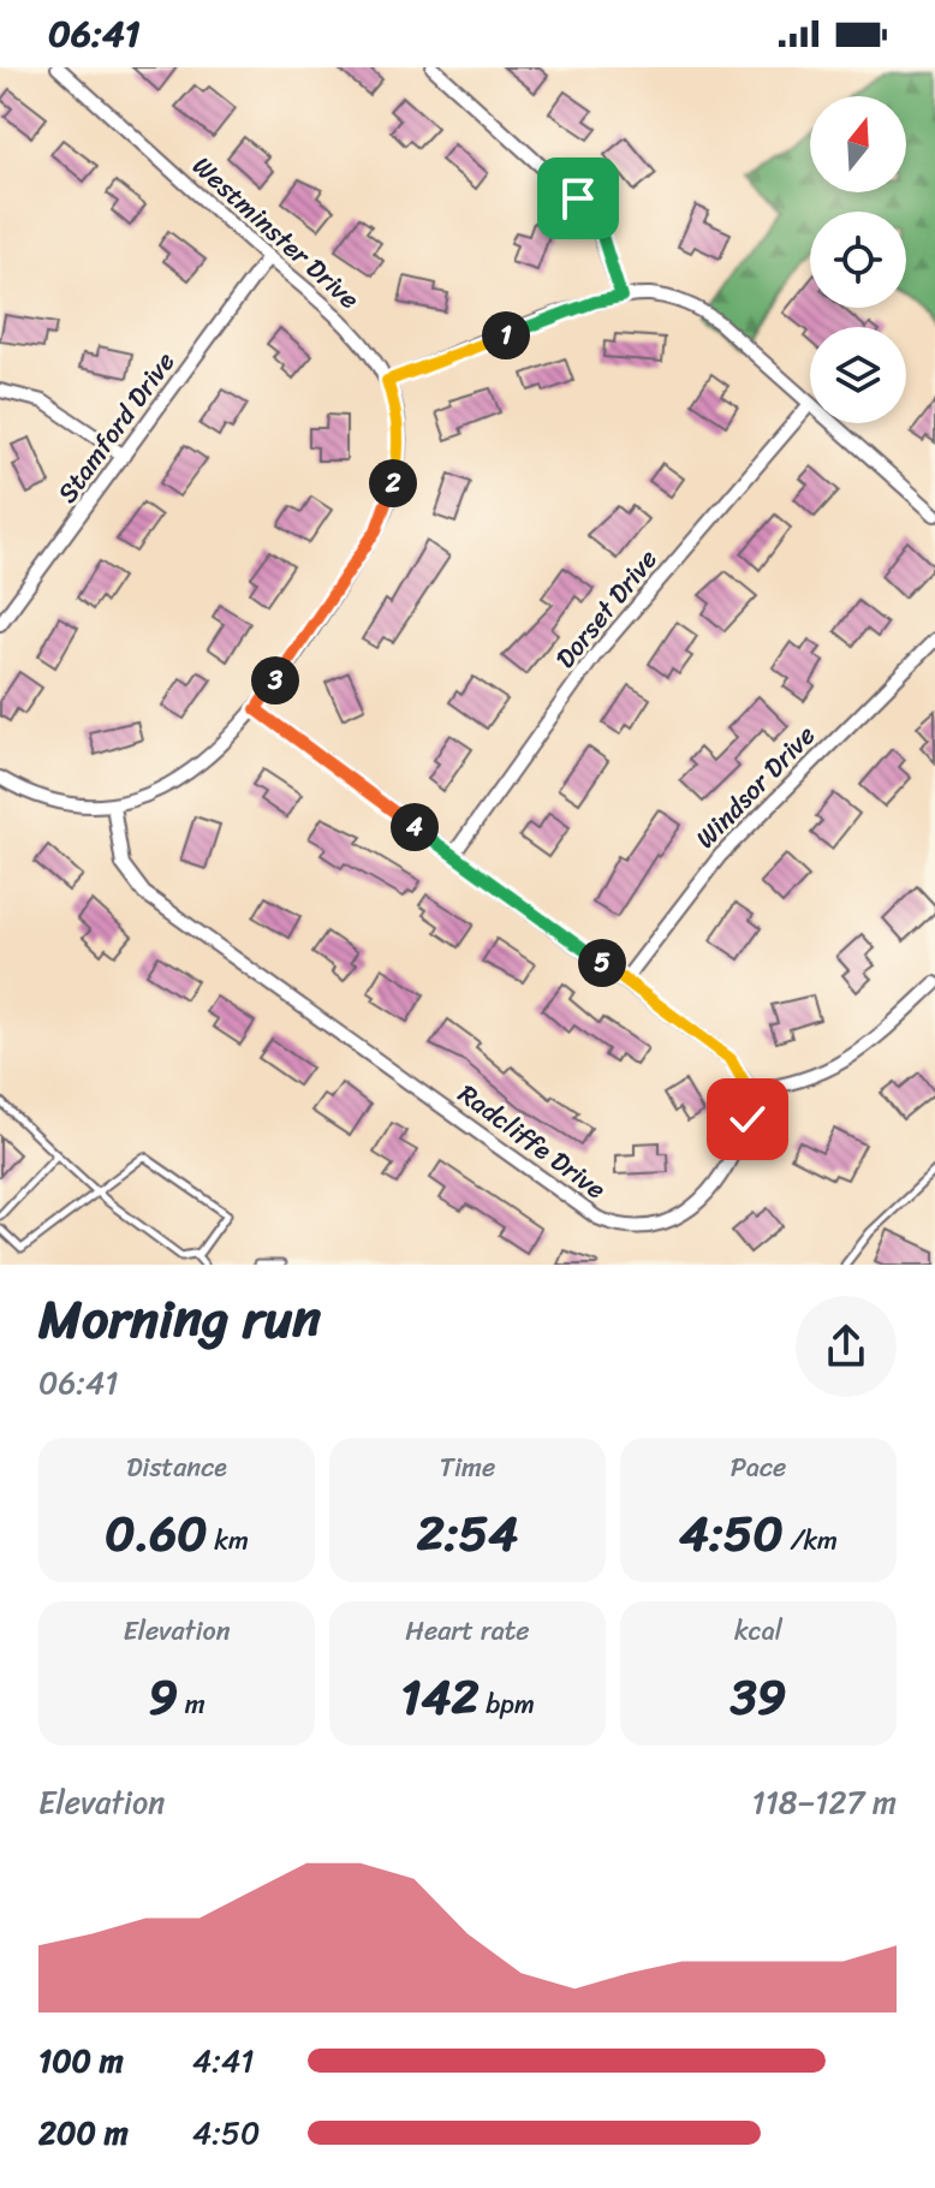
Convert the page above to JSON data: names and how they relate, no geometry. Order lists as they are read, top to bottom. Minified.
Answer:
{"streets":{"street":["Westminster Drive","Stamford Drive","Dorset Drive","Windsor Drive","Radcliffe Drive"]},"crossings":[["Westminster Drive","Stamford Drive"],["Westminster Drive","Radcliffe Drive"]],"north":"top","page":{"status":"06:41","pins":["1","2","3","4","5"],"heading":["Morning run","06:41"],"stats":[["Distance","0.60 km"],["Time","2:54"],["Pace","4:50 /km"],["Elevation","9 m"],["Heart rate","142 bpm"],["kcal","39"]],"chart":["Elevation","118–127 m"],"list":[{"name":"100 m","note":"4:41"},{"name":"200 m","note":"4:50"}]}}
